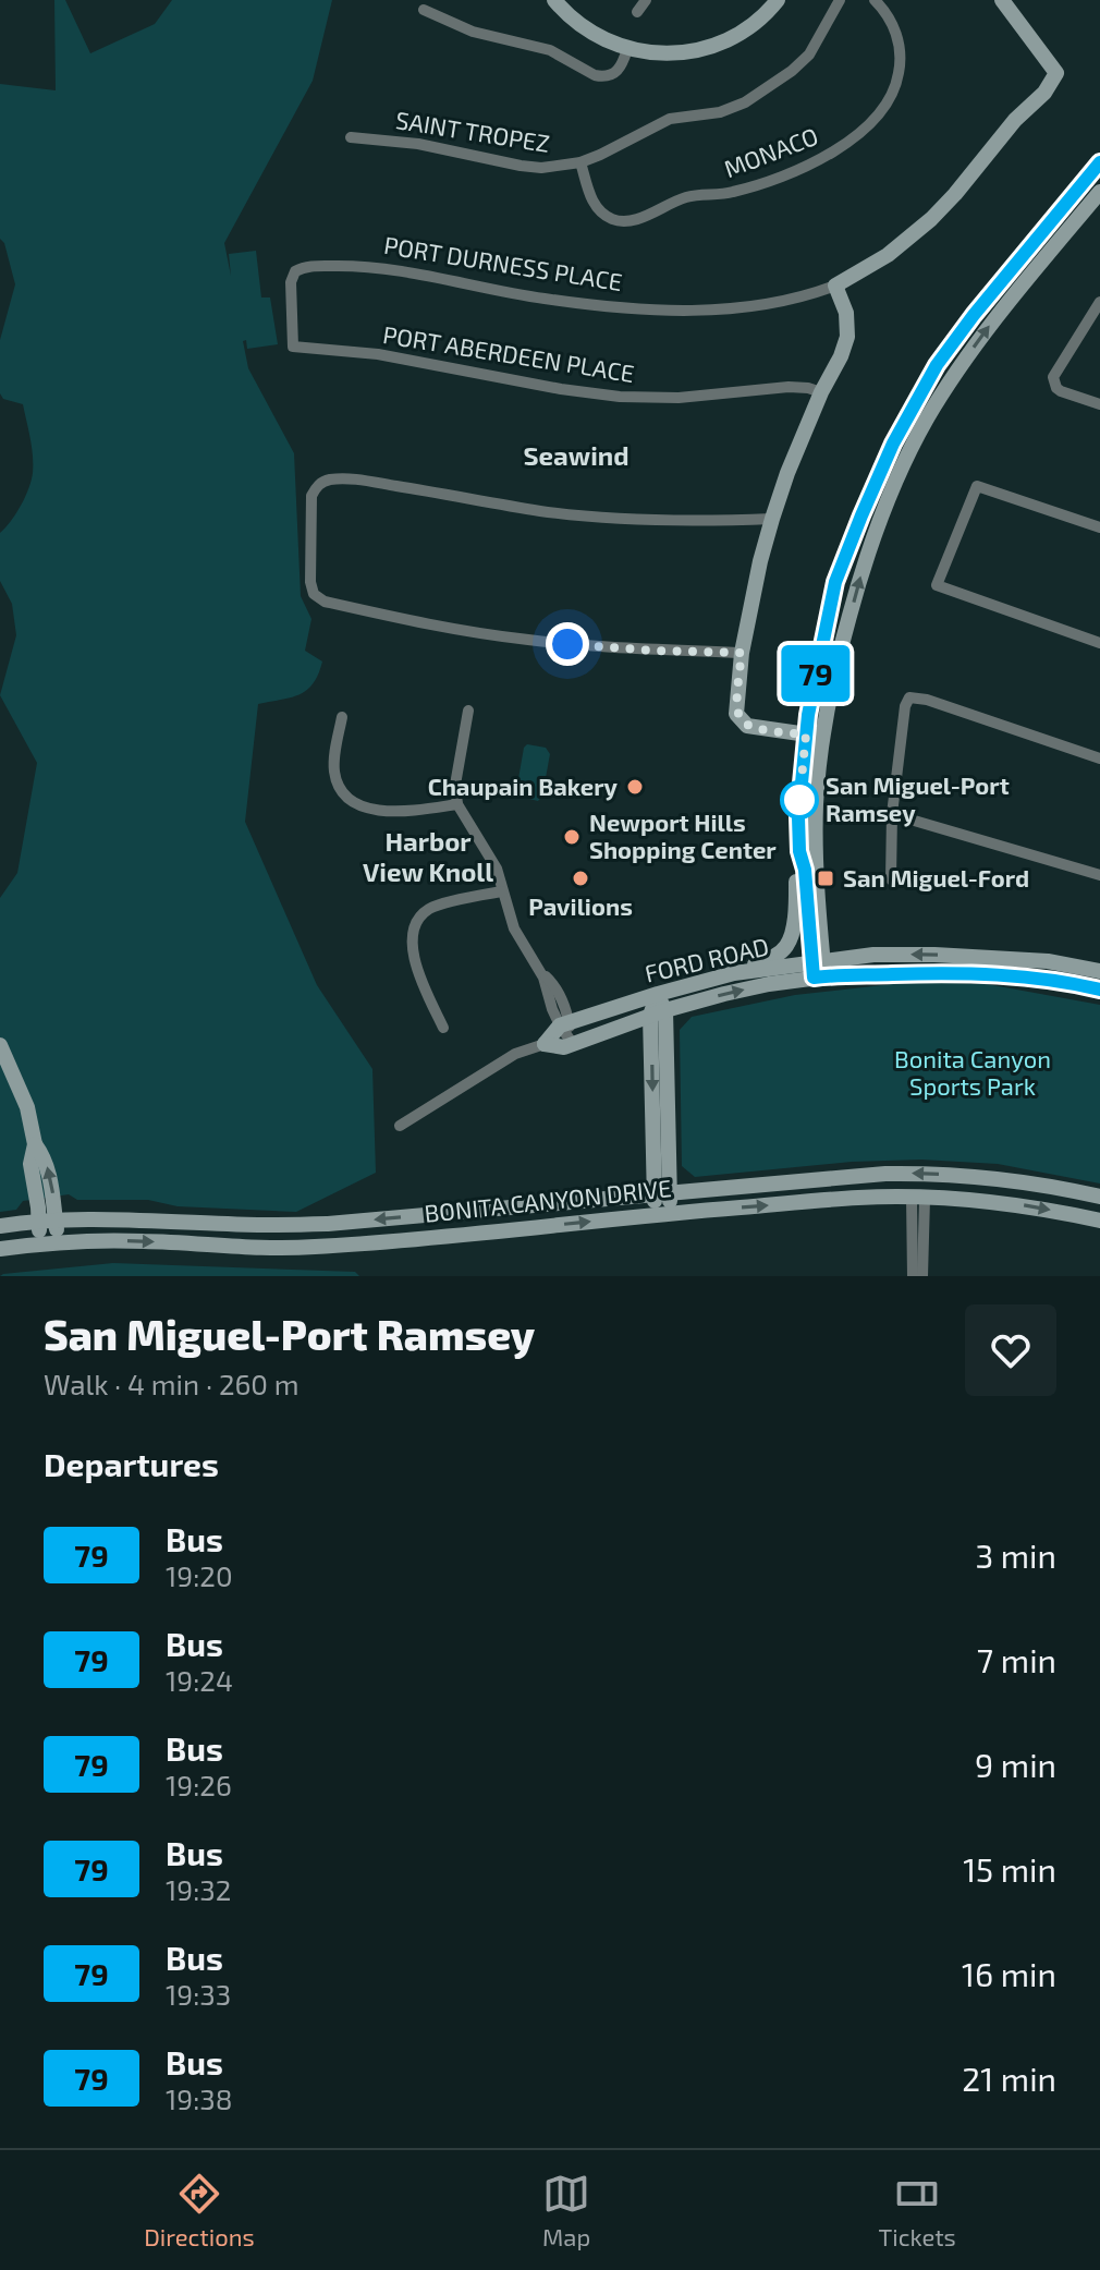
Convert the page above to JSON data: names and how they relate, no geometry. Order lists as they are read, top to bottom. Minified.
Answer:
{"streets":{"main road":["PORT DURNESS PLACE","FORD ROAD","BONITA CANYON DRIVE"],"street":["SAINT TROPEZ","MONACO","PORT ABERDEEN PLACE"]},"crossings":[["SAINT TROPEZ","MONACO"],["PORT DURNESS PLACE","PORT ABERDEEN PLACE"]],"districts":["Seawind","Harbor View Knoll"],"parks":["Bonita Canyon Sports Park"],"places":{"other":["Chaupain Bakery","San Miguel-Port Ramsey","Newport Hills Shopping Center","Pavilions"],"transit":["San Miguel-Ford"]},"lines":["bus line 79"],"page":{"on_map":"79","heading":[["San Miguel-Port Ramsey","Walk · 4 min · 260 m"],"Departures"],"list":[{"mark":"79","name":"Bus","note":"19:20","value":"3 min"},{"mark":"79","name":"Bus","note":"19:24","value":"7 min"},{"mark":"79","name":"Bus","note":"19:26","value":"9 min"},{"mark":"79","name":"Bus","note":"19:32","value":"15 min"},{"mark":"79","name":"Bus","note":"19:33","value":"16 min"},{"mark":"79","name":"Bus","note":"19:38","value":"21 min"}],"tabs":["Directions","Map","Tickets"]}}
